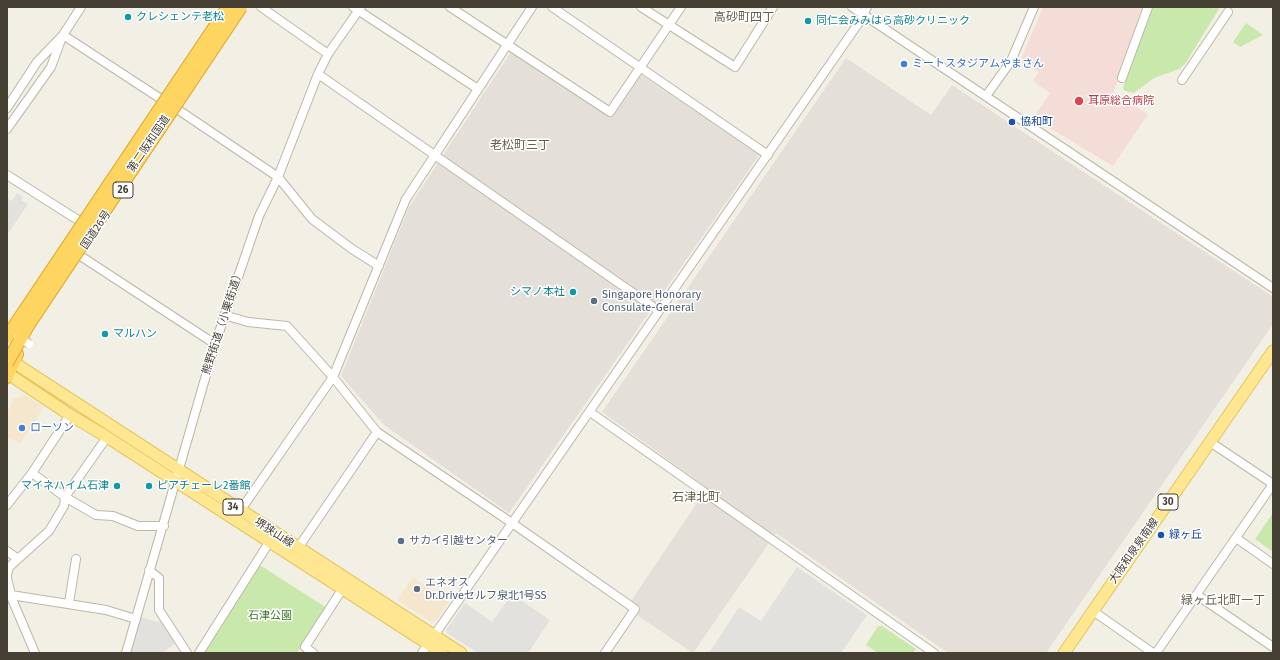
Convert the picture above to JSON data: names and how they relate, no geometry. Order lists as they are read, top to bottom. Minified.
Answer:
{"streets":{"highway":["第二阪和国道","26","国道26号"],"main road":["30","34","堺狭山線","大阪和泉泉南線"],"street":["熊野街道（小栗街道）"]},"crossings":[["第二阪和国道","国道26号"],["第二阪和国道","堺狭山線"],["国道26号","堺狭山線"],["熊野街道（小栗街道）","堺狭山線"]],"districts":["高砂町四丁","老松町三丁","石津北町","緑ヶ丘北町一丁"],"parks":["石津公園"],"places":["クレシェンテ老松","同仁会みみはら高砂クリニック","ミートスタジアムやまさん","耳原総合病院","協和町","シマノ本社","Singapore Honorary Consulate-General","マルハン","ローソン","マイネハイム石津","ピアチェーレ2番館","緑ヶ丘","サカイ引越センター","エネオス Dr.Driveセルフ泉北1号SS"]}
